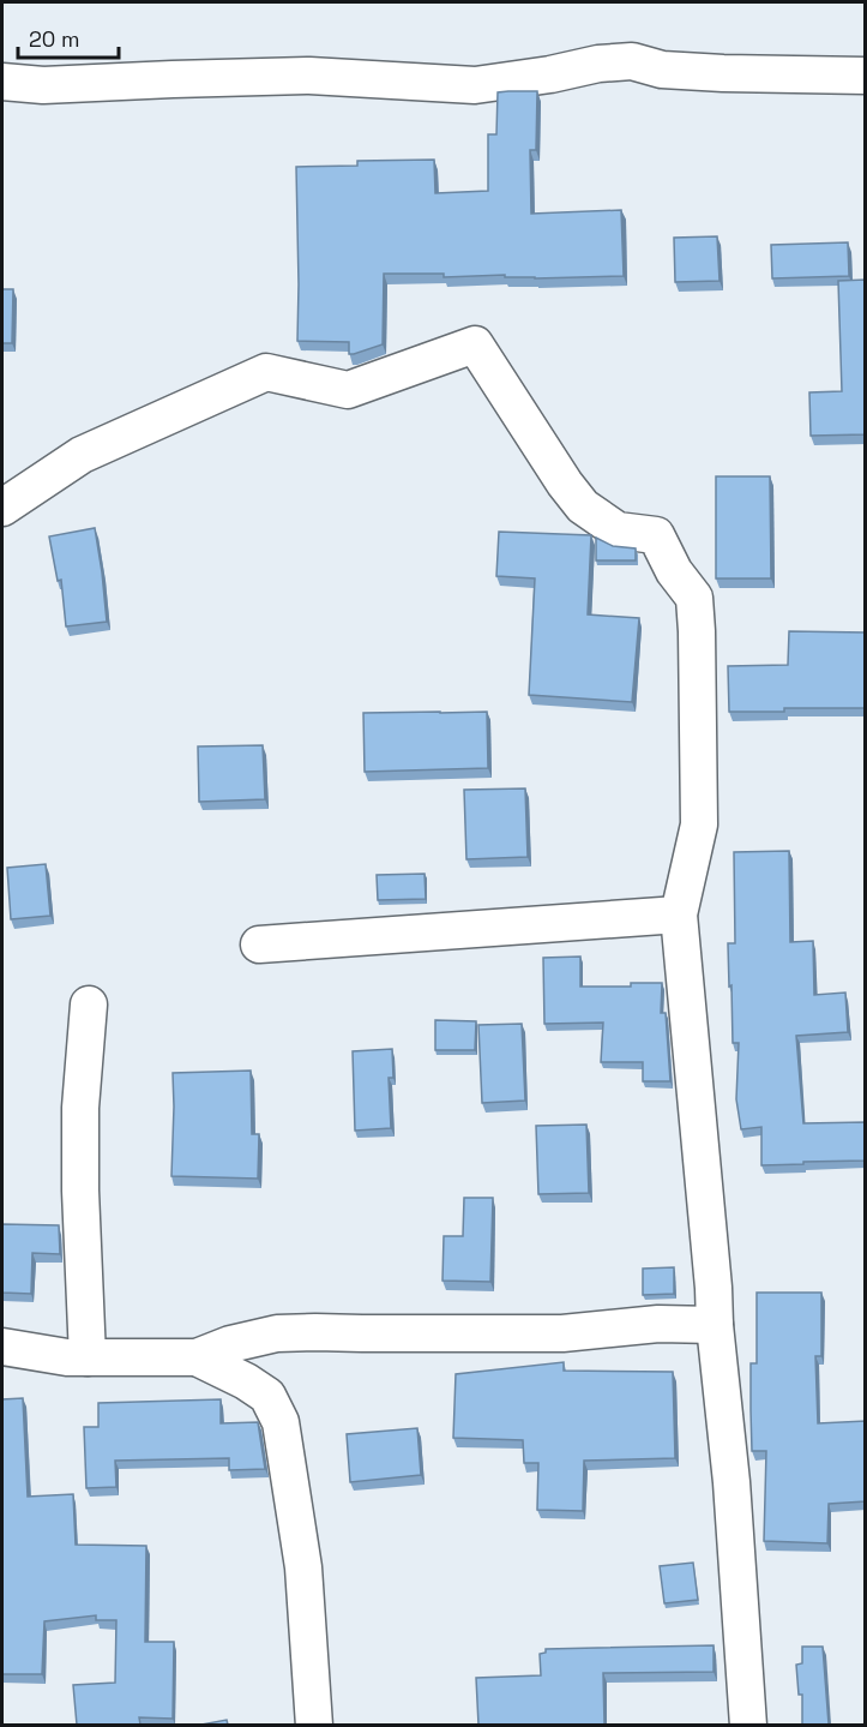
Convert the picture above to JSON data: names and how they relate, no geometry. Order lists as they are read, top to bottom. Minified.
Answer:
{"scale_bar":"20 m"}
